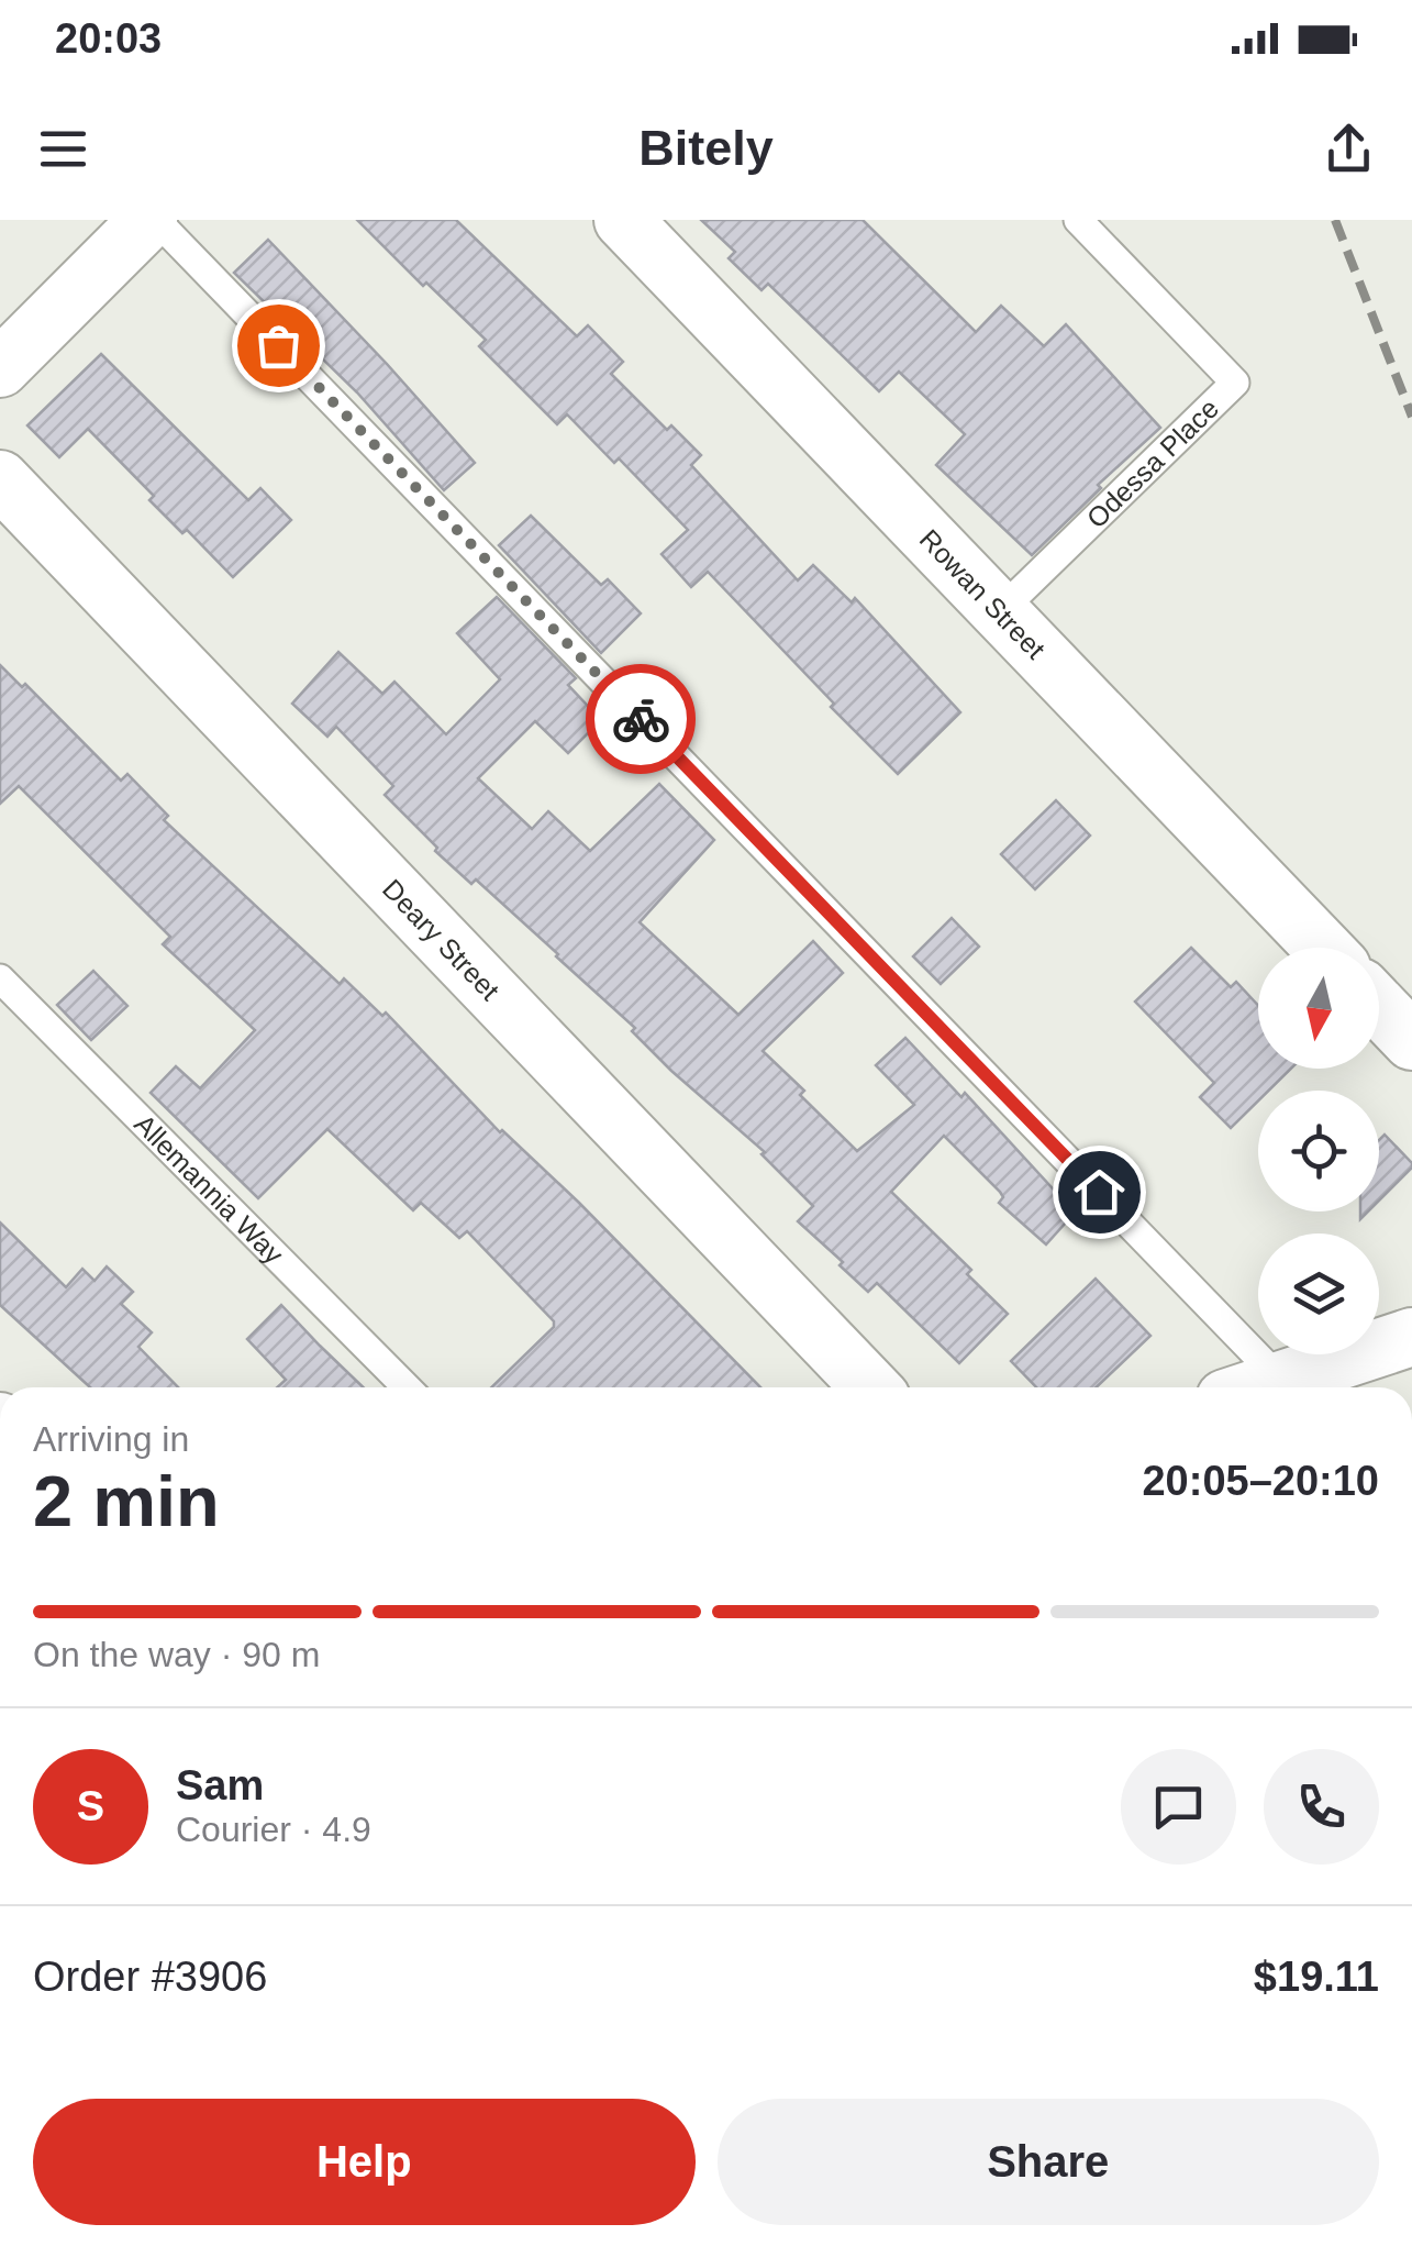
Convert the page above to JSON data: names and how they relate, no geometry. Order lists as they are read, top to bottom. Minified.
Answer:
{"streets":{"street":["Rowan Street","Deary Street"],"lane":["Odessa Place","Allemannia Way"]},"crossings":[["Odessa Place","Rowan Street"]],"north":"bottom","page":{"status":"20:03","header":"Bitely","heading":["2 min","Arriving in","20:05–20:10"],"panel":["Sam","Courier · 4.9","Order #3906","$19.11"],"bar":"On the way · 90 m","round":"S","buttons":["Help","Share"]}}
